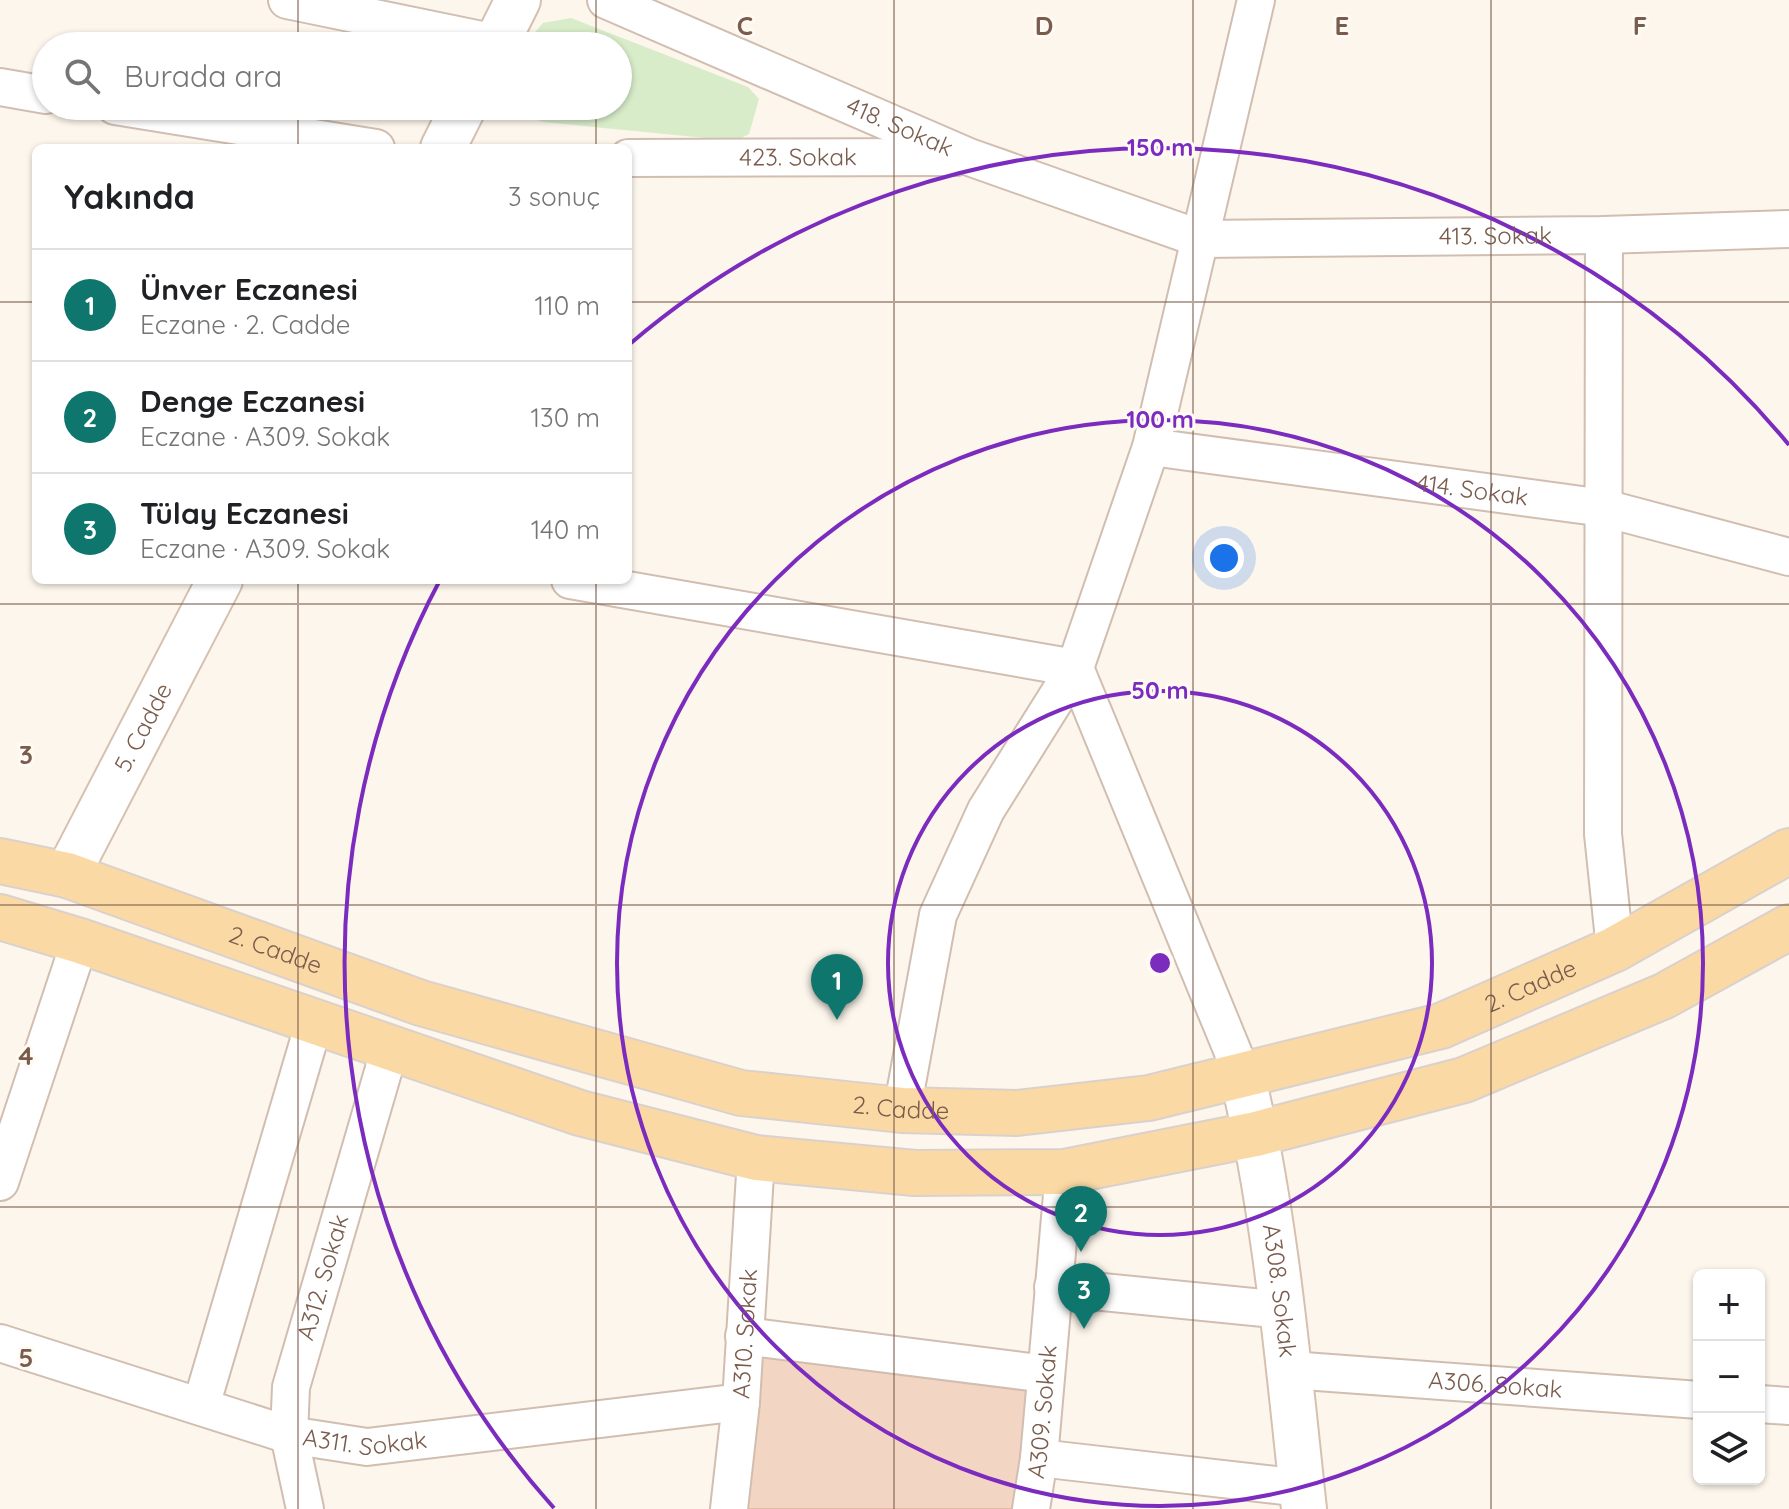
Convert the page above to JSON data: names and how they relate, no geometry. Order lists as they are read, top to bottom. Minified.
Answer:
{"streets":{"main road":["5. Cadde","2. Cadde","A308. Sokak"],"street":["418. Sokak","423. Sokak","413. Sokak","414. Sokak","A312. Sokak","A310. Sokak","A306. Sokak","A309. Sokak","A311. Sokak"]},"crossings":[["418. Sokak","423. Sokak"],["418. Sokak","413. Sokak"],["5. Cadde","2. Cadde"],["2. Cadde","A308. Sokak"],["A312. Sokak","A311. Sokak"],["A308. Sokak","A306. Sokak"],["A310. Sokak","A311. Sokak"]],"page":{"search":"Burada ara","heading":["Yakında","3 sonuç"],"list":[{"mark":"1","name":"Ünver Eczanesi","note":"Eczane · 2. Cadde","value":"110 m"},{"mark":"2","name":"Denge Eczanesi","note":"Eczane · A309. Sokak","value":"130 m"},{"mark":"3","name":"Tülay Eczanesi","note":"Eczane · A309. Sokak","value":"140 m"}],"pins":["1","2","3"],"map_buttons":["+","−"]},"grid":{"columns":["C","D","E","F"],"rows":["3","4","5"]},"rings":["150 m","100 m","50 m"]}
